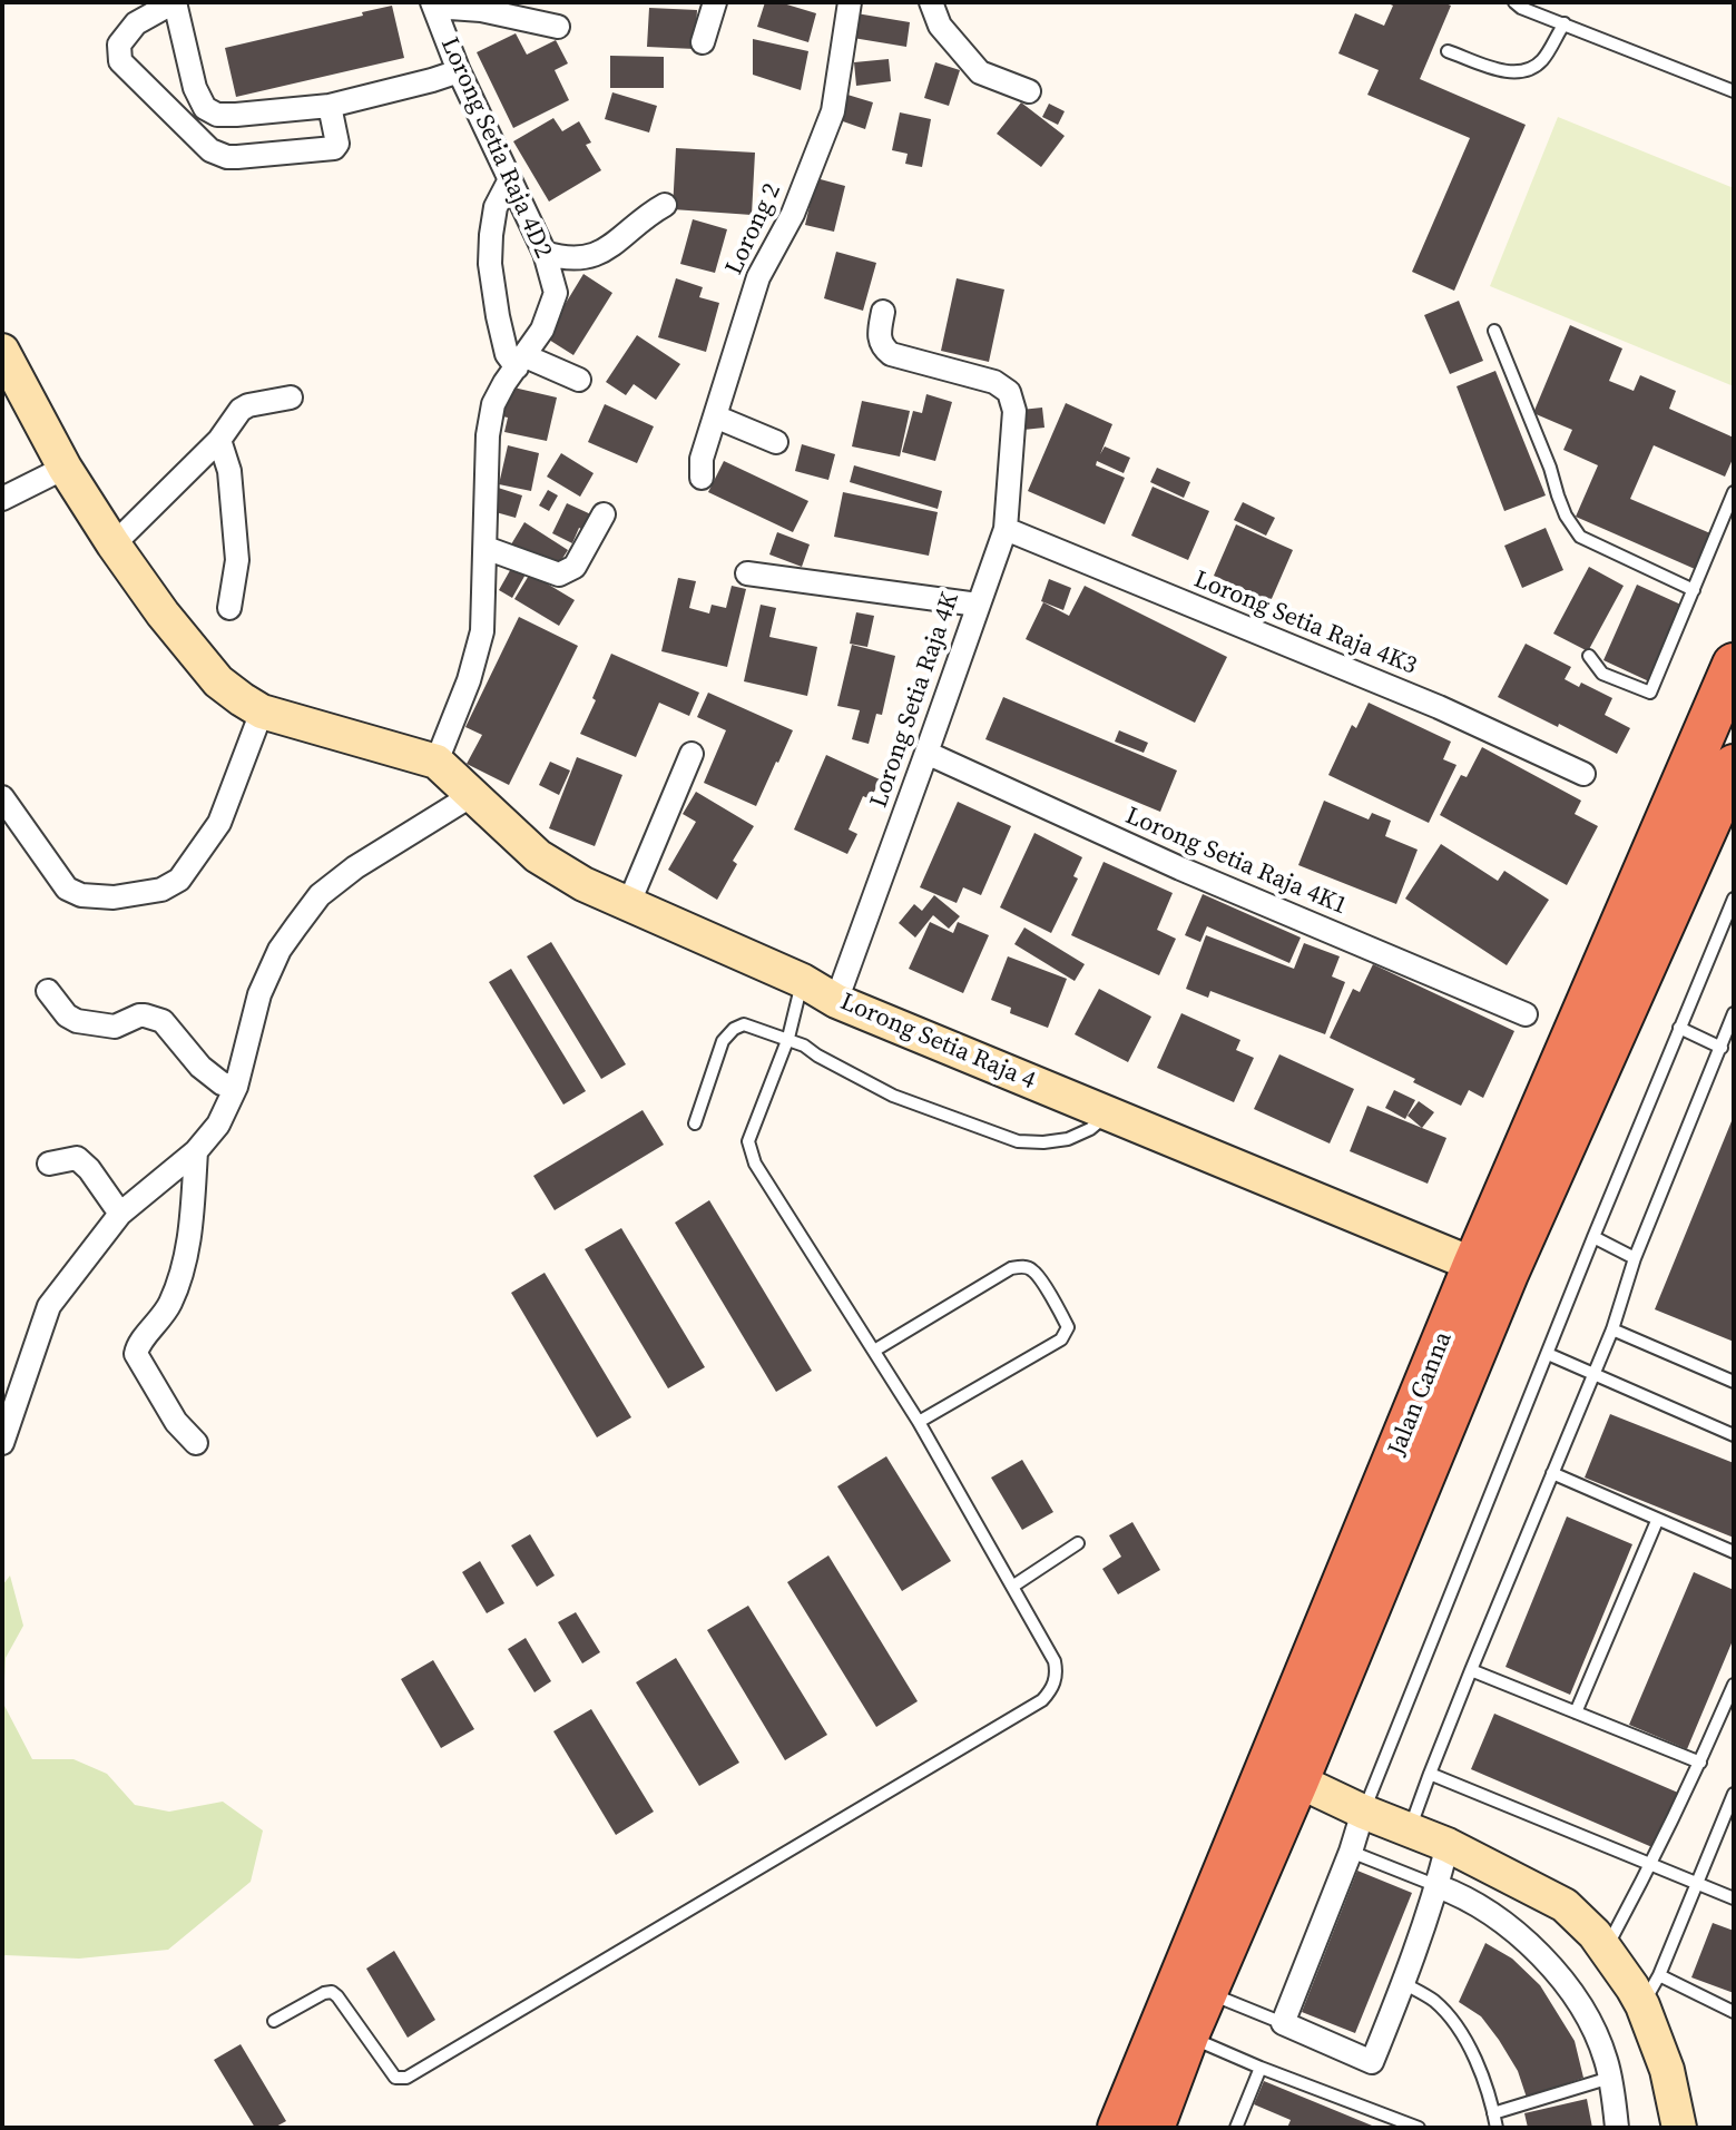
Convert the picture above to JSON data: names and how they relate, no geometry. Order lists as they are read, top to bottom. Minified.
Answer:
{"streets":{"highway":["Jalan Canna"],"street":["Lorong Setia Raja 4D2","Lorong 2","Lorong Setia Raja 4K3","Lorong Setia Raja 4K","Lorong Setia Raja 4K1","Lorong Setia Raja 4"]},"crossings":[["Lorong Setia Raja 4D2","Lorong Setia Raja 4"],["Lorong Setia Raja 4K3","Lorong Setia Raja 4K"],["Lorong Setia Raja 4K","Lorong Setia Raja 4K1"],["Lorong Setia Raja 4K","Lorong Setia Raja 4"],["Lorong Setia Raja 4","Jalan Canna"]]}
